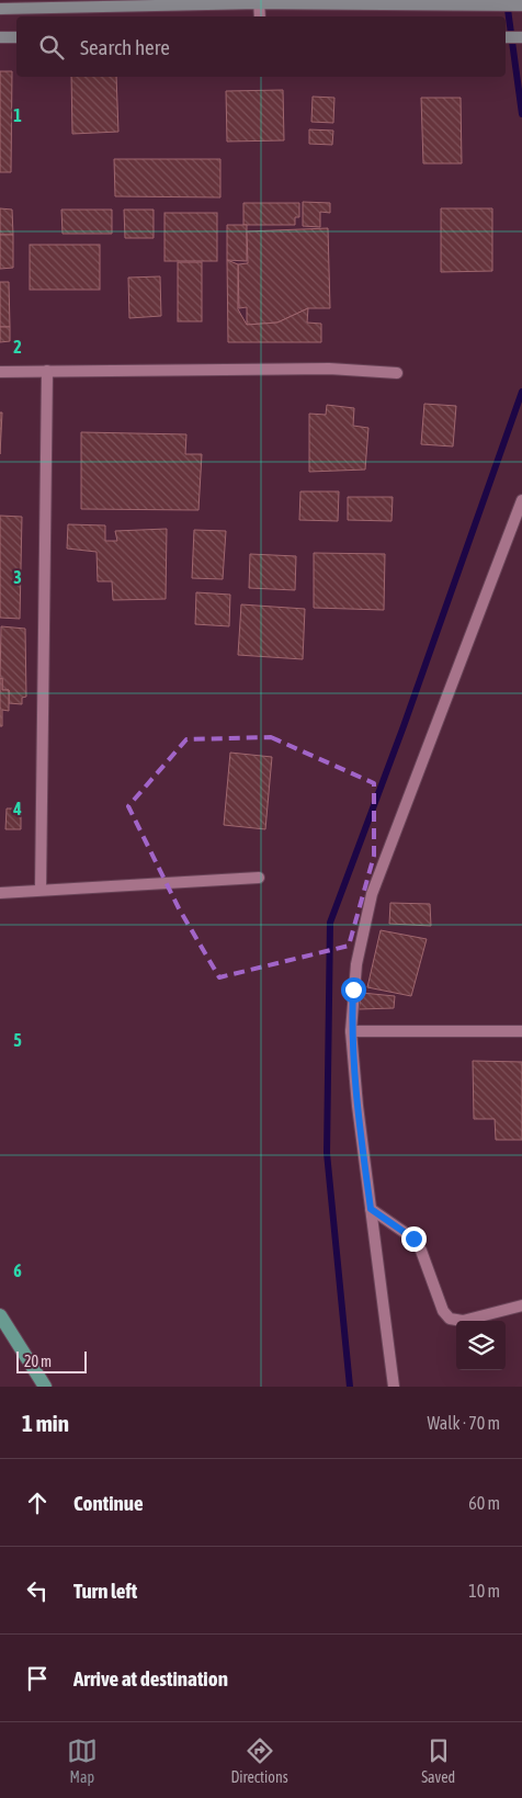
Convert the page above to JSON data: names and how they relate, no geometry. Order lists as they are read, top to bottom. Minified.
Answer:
{"scale_bar":"20 m","page":{"search":"Search here","scale":"20 m","heading":["1 min","Walk · 70 m"],"list":[["Continue","60 m"],["Turn left","10 m"],"Arrive at destination"],"nav":["Map","Directions","Saved"]},"grid":{"rows":["1","2","3","4","5","6"]}}
